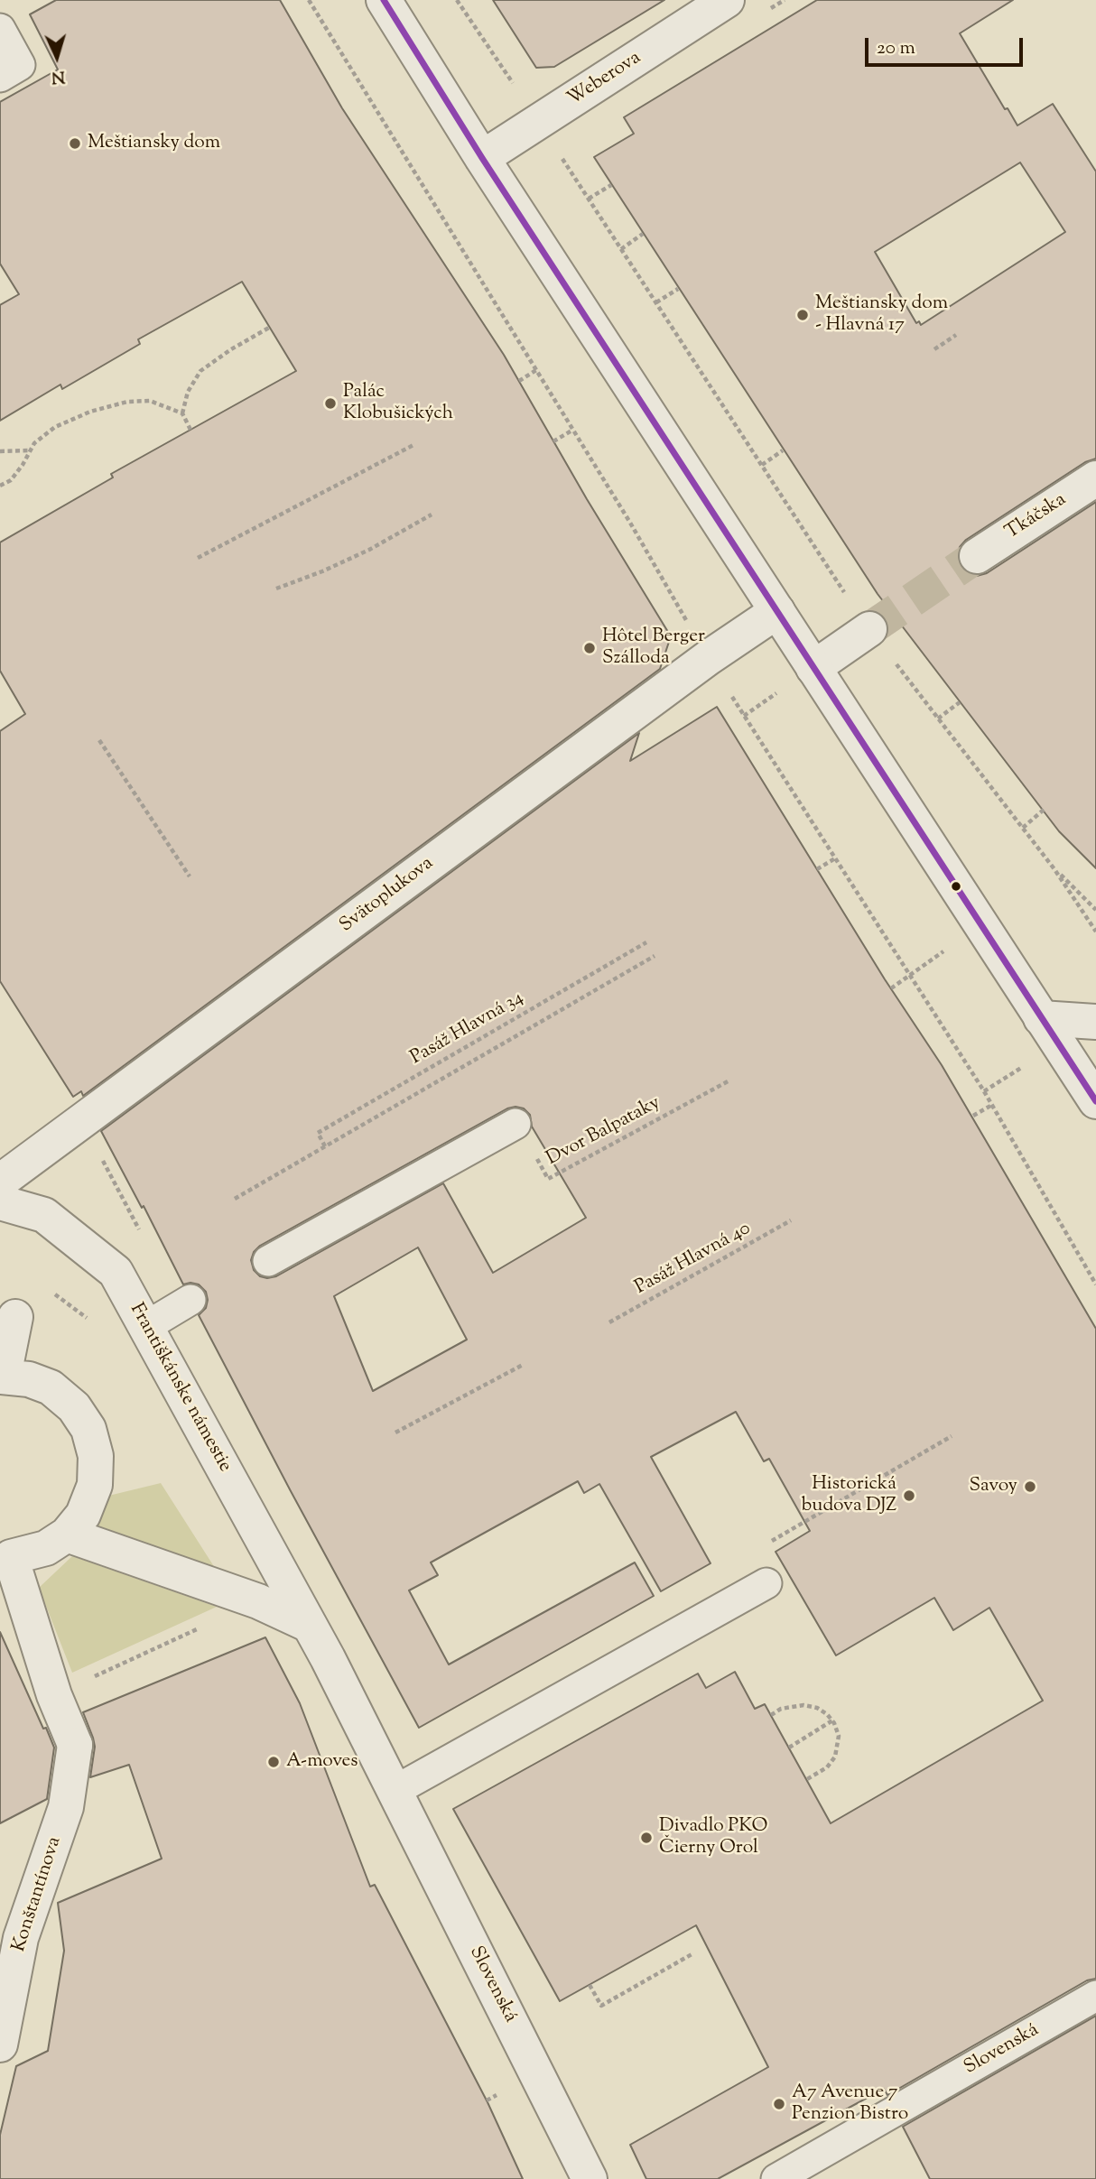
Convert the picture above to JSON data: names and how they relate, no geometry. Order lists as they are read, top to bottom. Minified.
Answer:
{"streets":{"street":["Weberova","Tkáčska","Svätoplukova","Františkánske námestie","Konštantínova","Slovenská"],"path":["Pasáž Hlavná 34","Dvor Balpataky","Pasáž Hlavná 40"]},"crossings":[["Františkánske námestie","Slovenská"]],"places":["Meštiansky dom","Meštiansky dom - Hlavná 17","Palác Klobušických","Hôtel Berger Szálloda","Savoy","Historická budova DJZ","A-moves","Divadlo PKO Čierny Orol","A7 Avenue 7 Penzion Bistro"],"scale_bar":"20 m","north":"bottom"}
